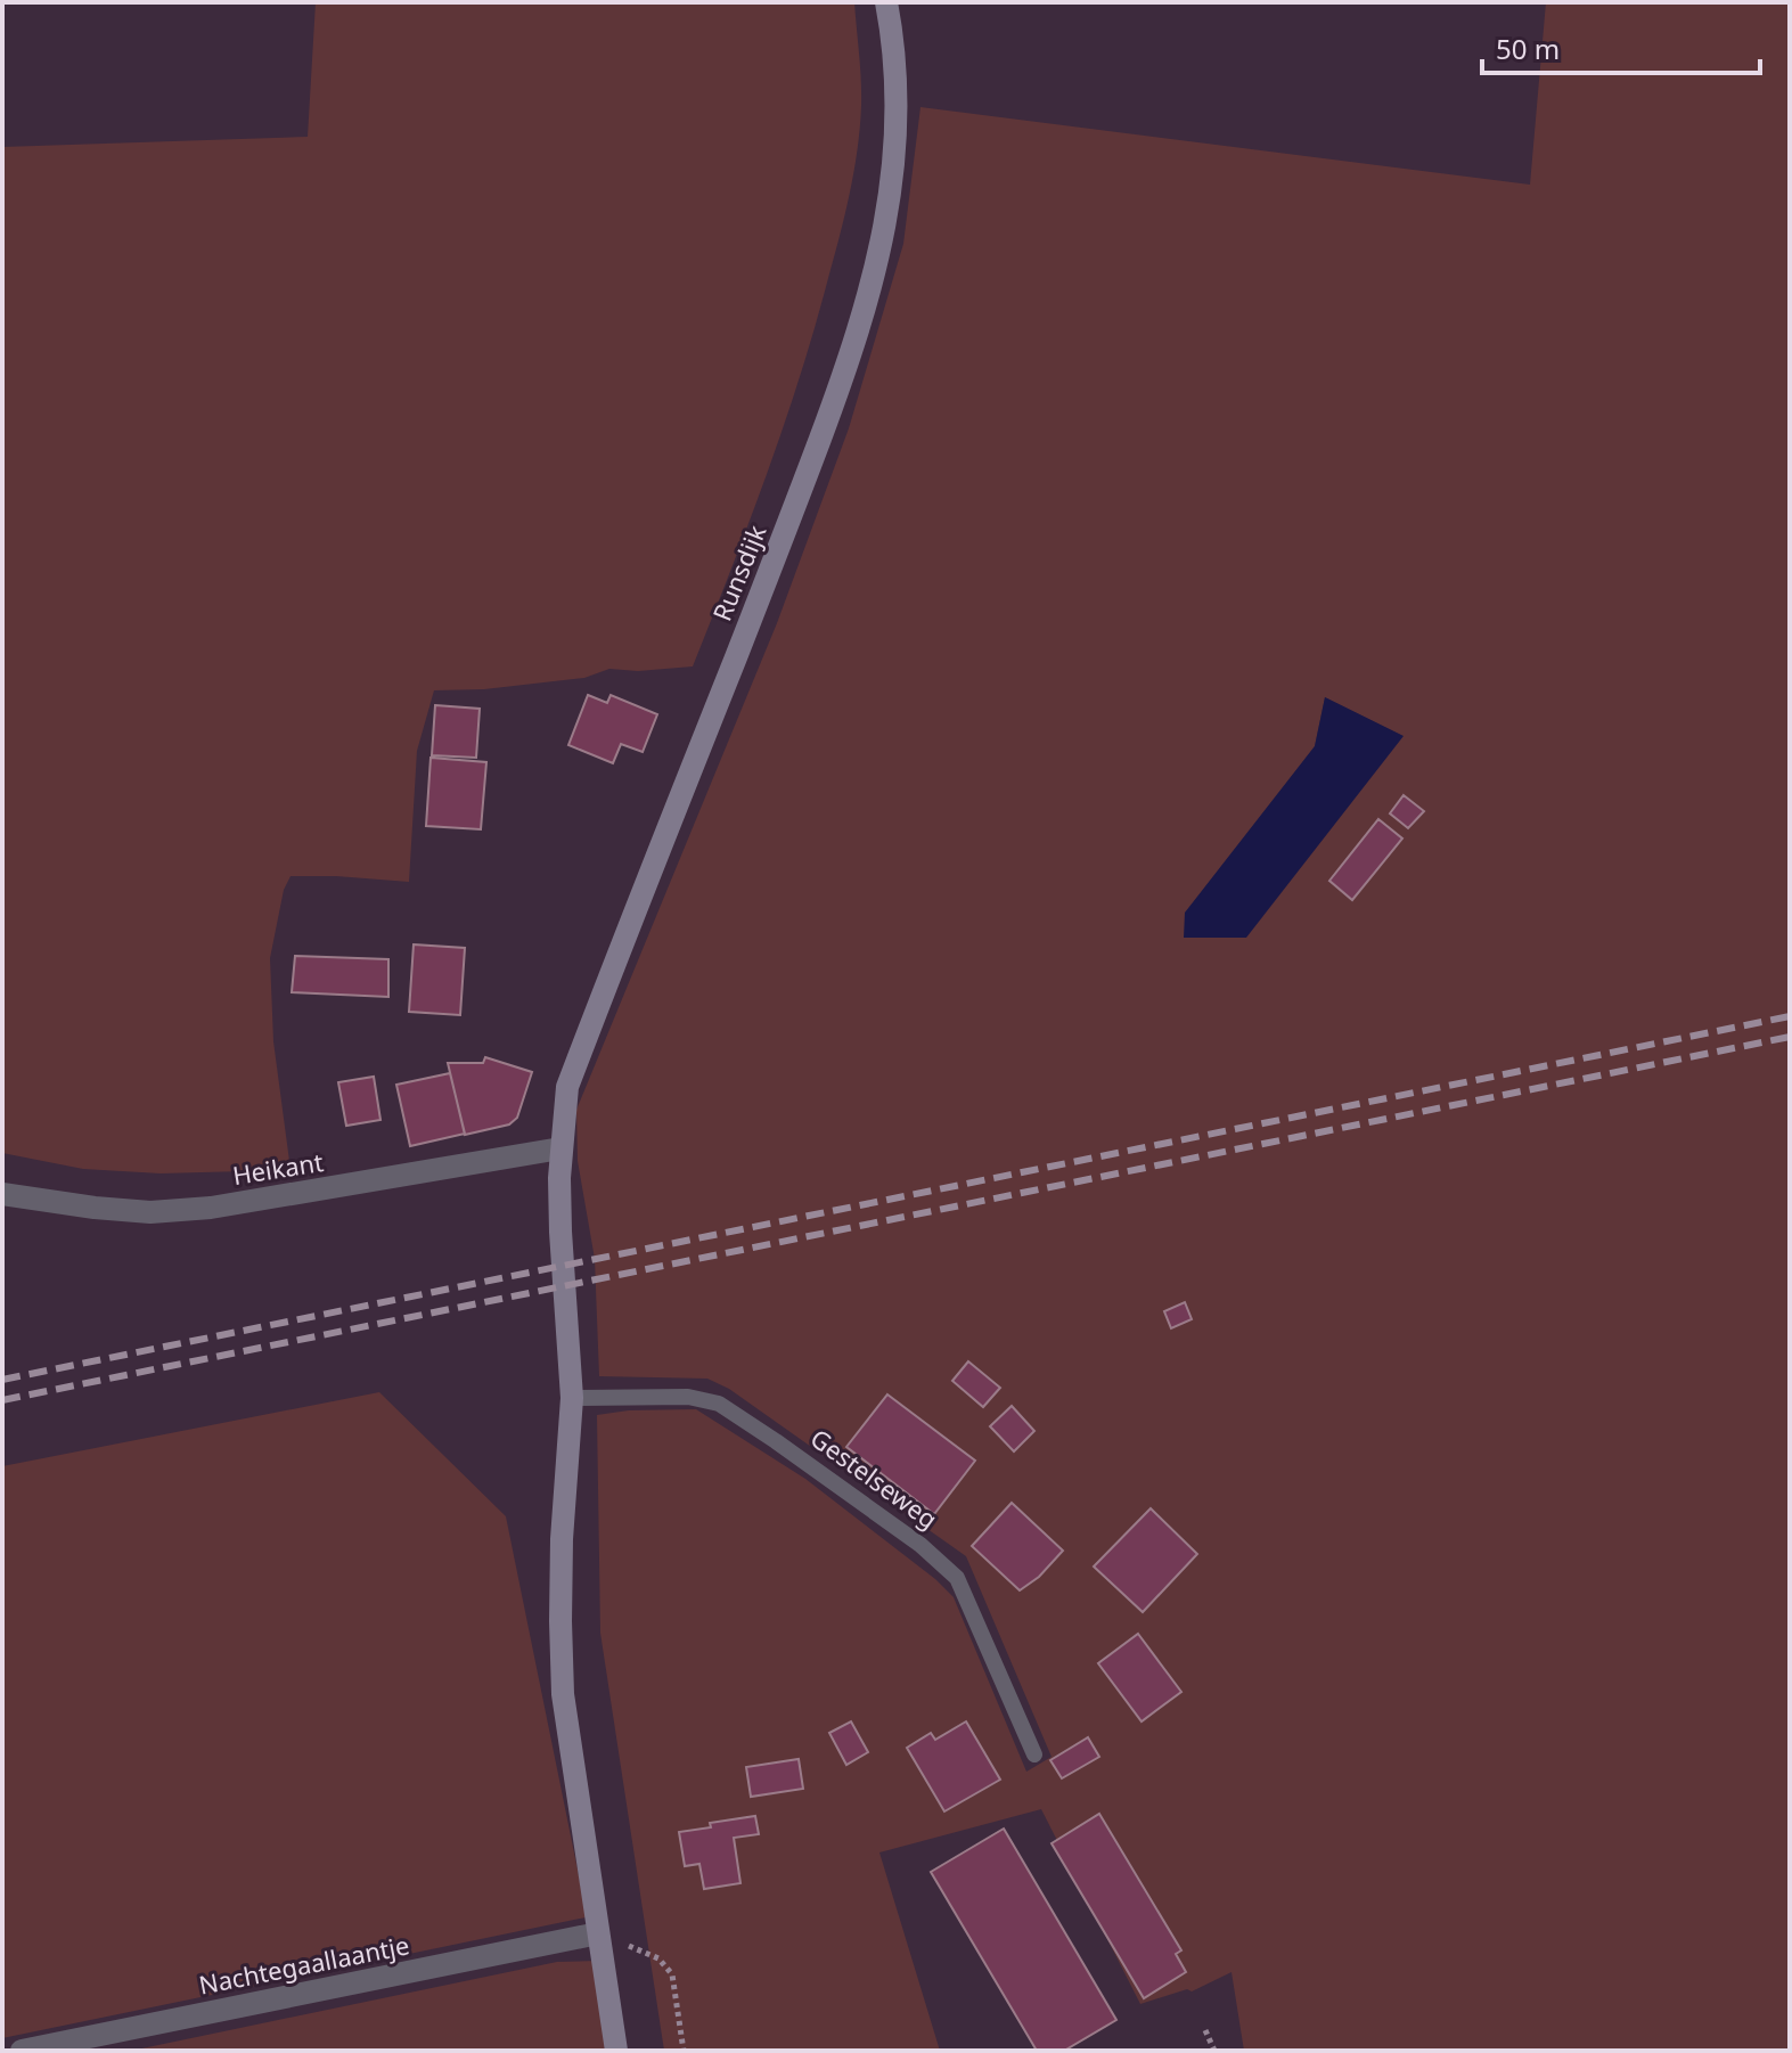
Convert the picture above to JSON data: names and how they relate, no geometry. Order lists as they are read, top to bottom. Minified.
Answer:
{"streets":{"street":["Runsdijk","Heikant","Nachtegaallaantje"],"lane":["Gestelseweg"]},"crossings":[["Runsdijk","Heikant"]],"scale_bar":"50 m"}
